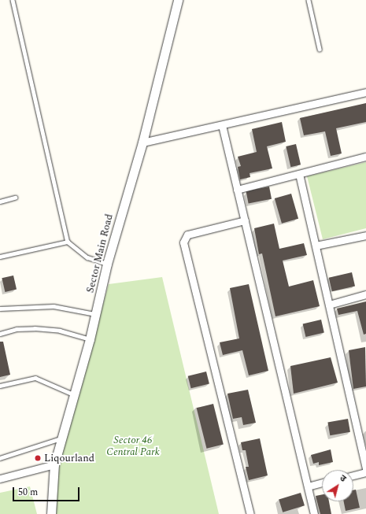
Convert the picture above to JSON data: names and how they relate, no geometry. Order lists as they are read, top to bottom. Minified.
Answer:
{"streets":{"street":["Sector Main Road"]},"parks":["Sector 46 Central Park"],"places":["Liqourland"],"scale_bar":"50 m","north":"top right"}
